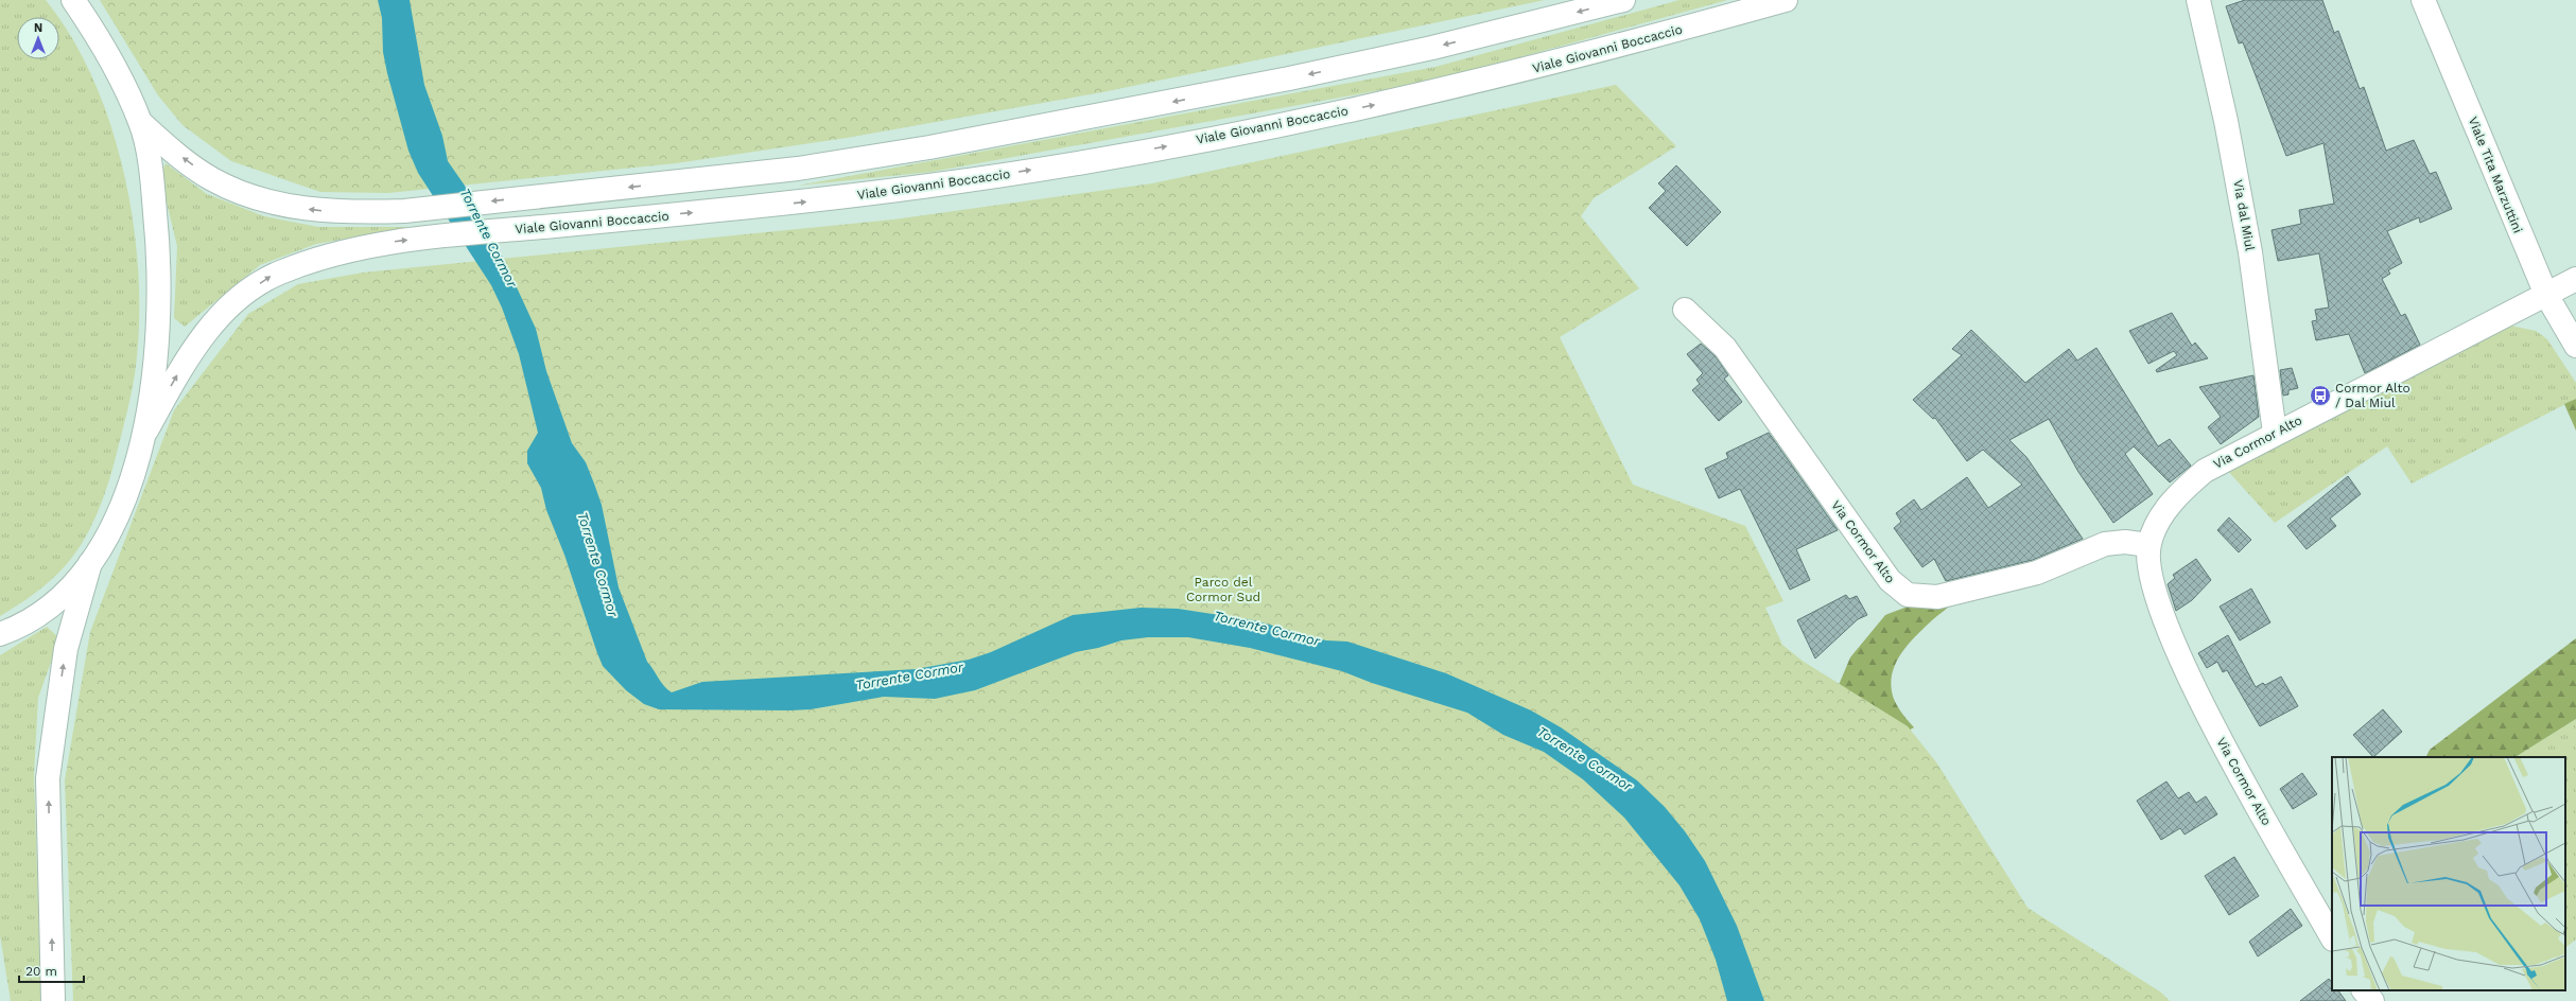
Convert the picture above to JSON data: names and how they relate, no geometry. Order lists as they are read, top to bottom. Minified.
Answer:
{"streets":{"main road":["Viale Giovanni Boccaccio","Viale Tita Marzuttini","Via dal Miul","Via Cormor Alto"]},"crossings":[["Viale Tita Marzuttini","Via Cormor Alto"],["Via dal Miul","Via Cormor Alto"]],"water":["Torrente Cormor"],"parks":["Parco del Cormor Sud"],"places":{"bus stop":["Cormor Alto / Dal Miul"]},"scale_bar":"20 m","north":"top"}
